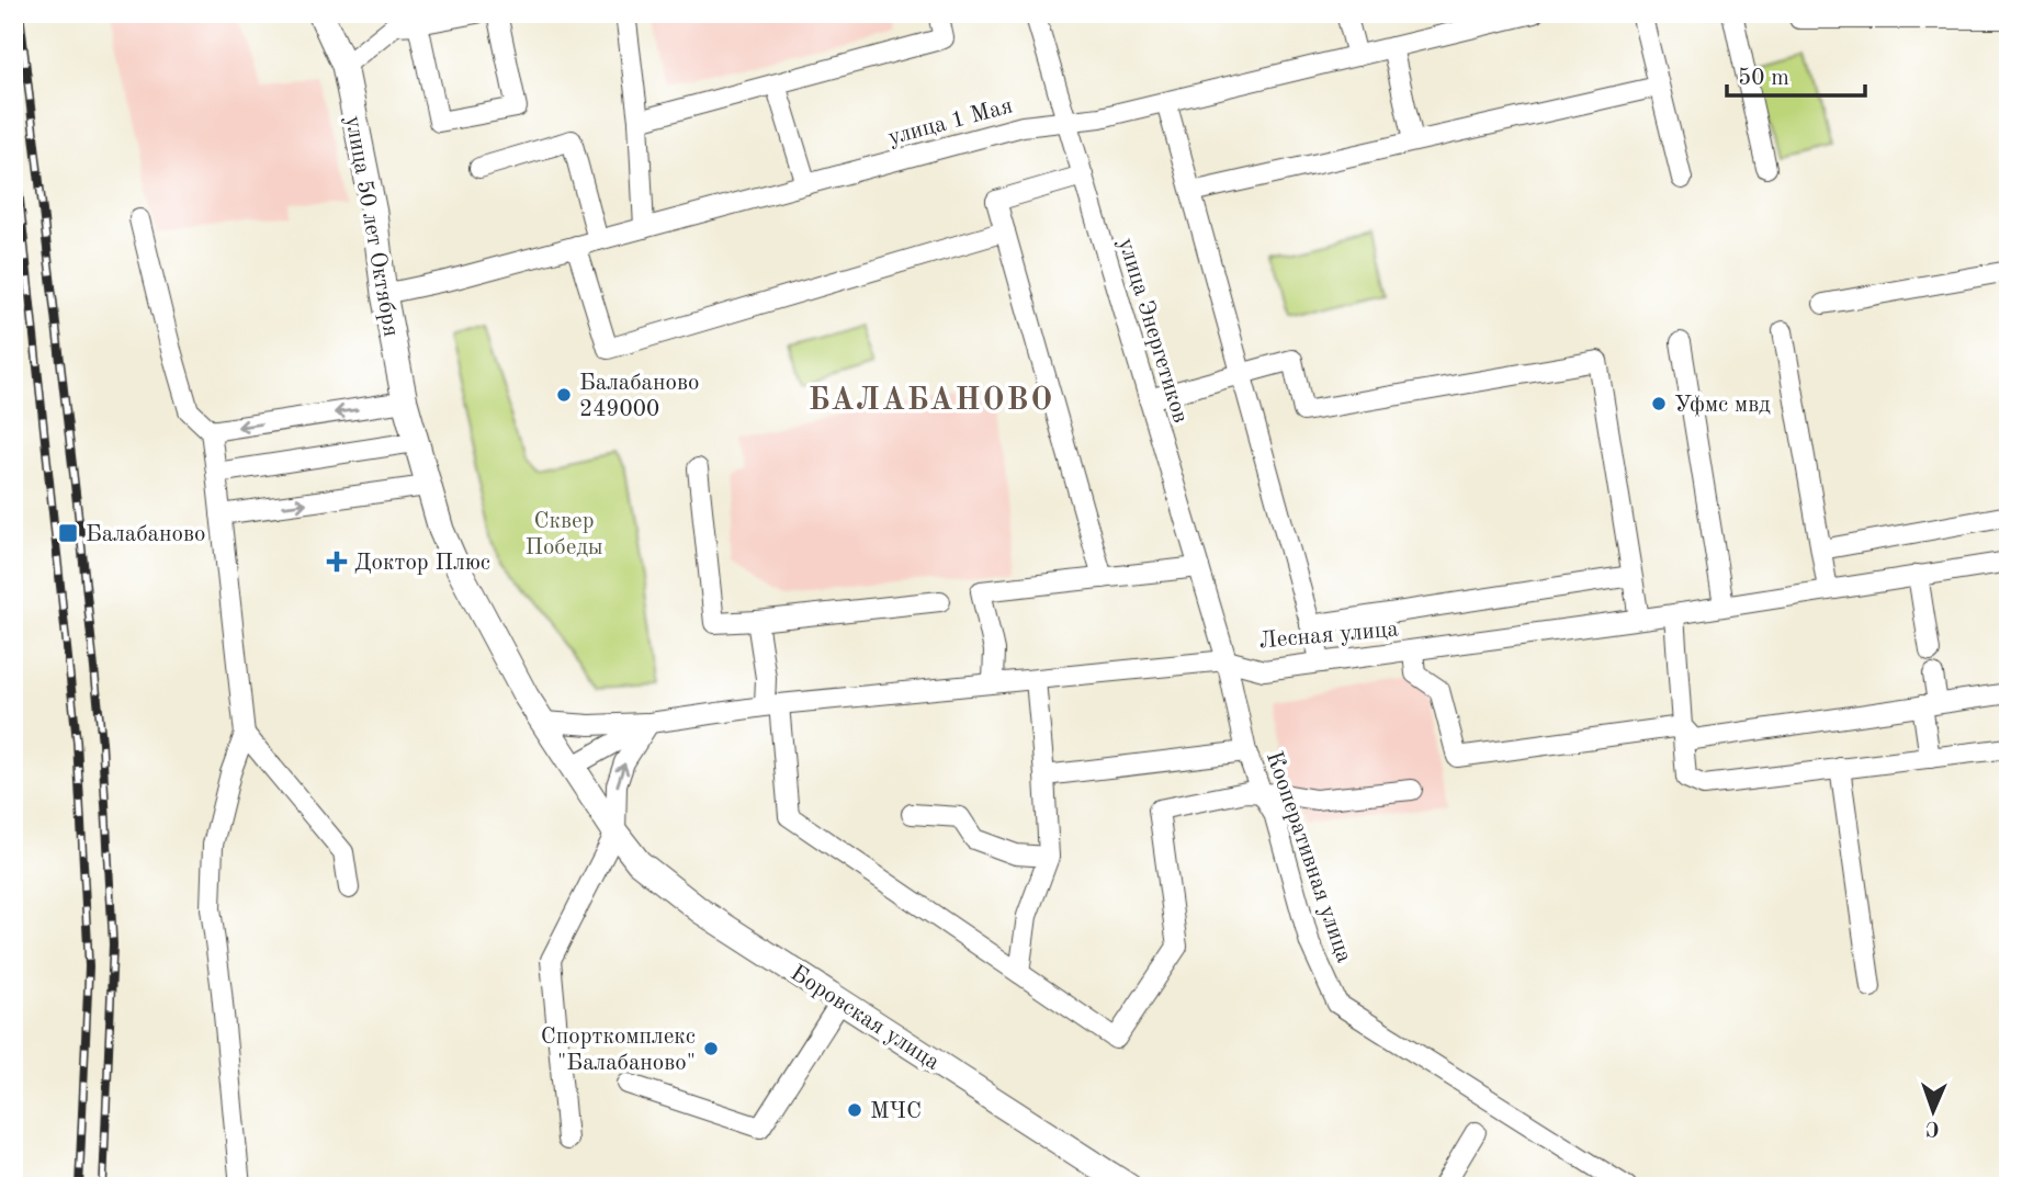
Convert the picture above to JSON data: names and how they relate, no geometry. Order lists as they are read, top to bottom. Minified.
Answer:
{"streets":{"main road":["улица 50 лет Октября","Боровская улица"],"street":["улица 1 Мая","улица Энергетиков","Лесная улица","Кооперативная улица"]},"crossings":[["улица 1 Мая","улица 50 лет Октября"],["улица 1 Мая","улица Энергетиков"],["улица 50 лет Октября","Боровская улица"],["улица Энергетиков","Лесная улица"],["улица Энергетиков","Кооперативная улица"],["Лесная улица","Кооперативная улица"],["Лесная улица","Боровская улица"]],"districts":["БАЛАБАНОВО"],"parks":["Сквер Победы"],"places":{"other":["Балабаново 249000","Уфмс мвд","Спорткомплекс \"Балабаново\"","МЧС"],"transit":["Балабаново"],"health":["Доктор Плюс"]},"scale_bar":"50 m","north":"bottom"}
